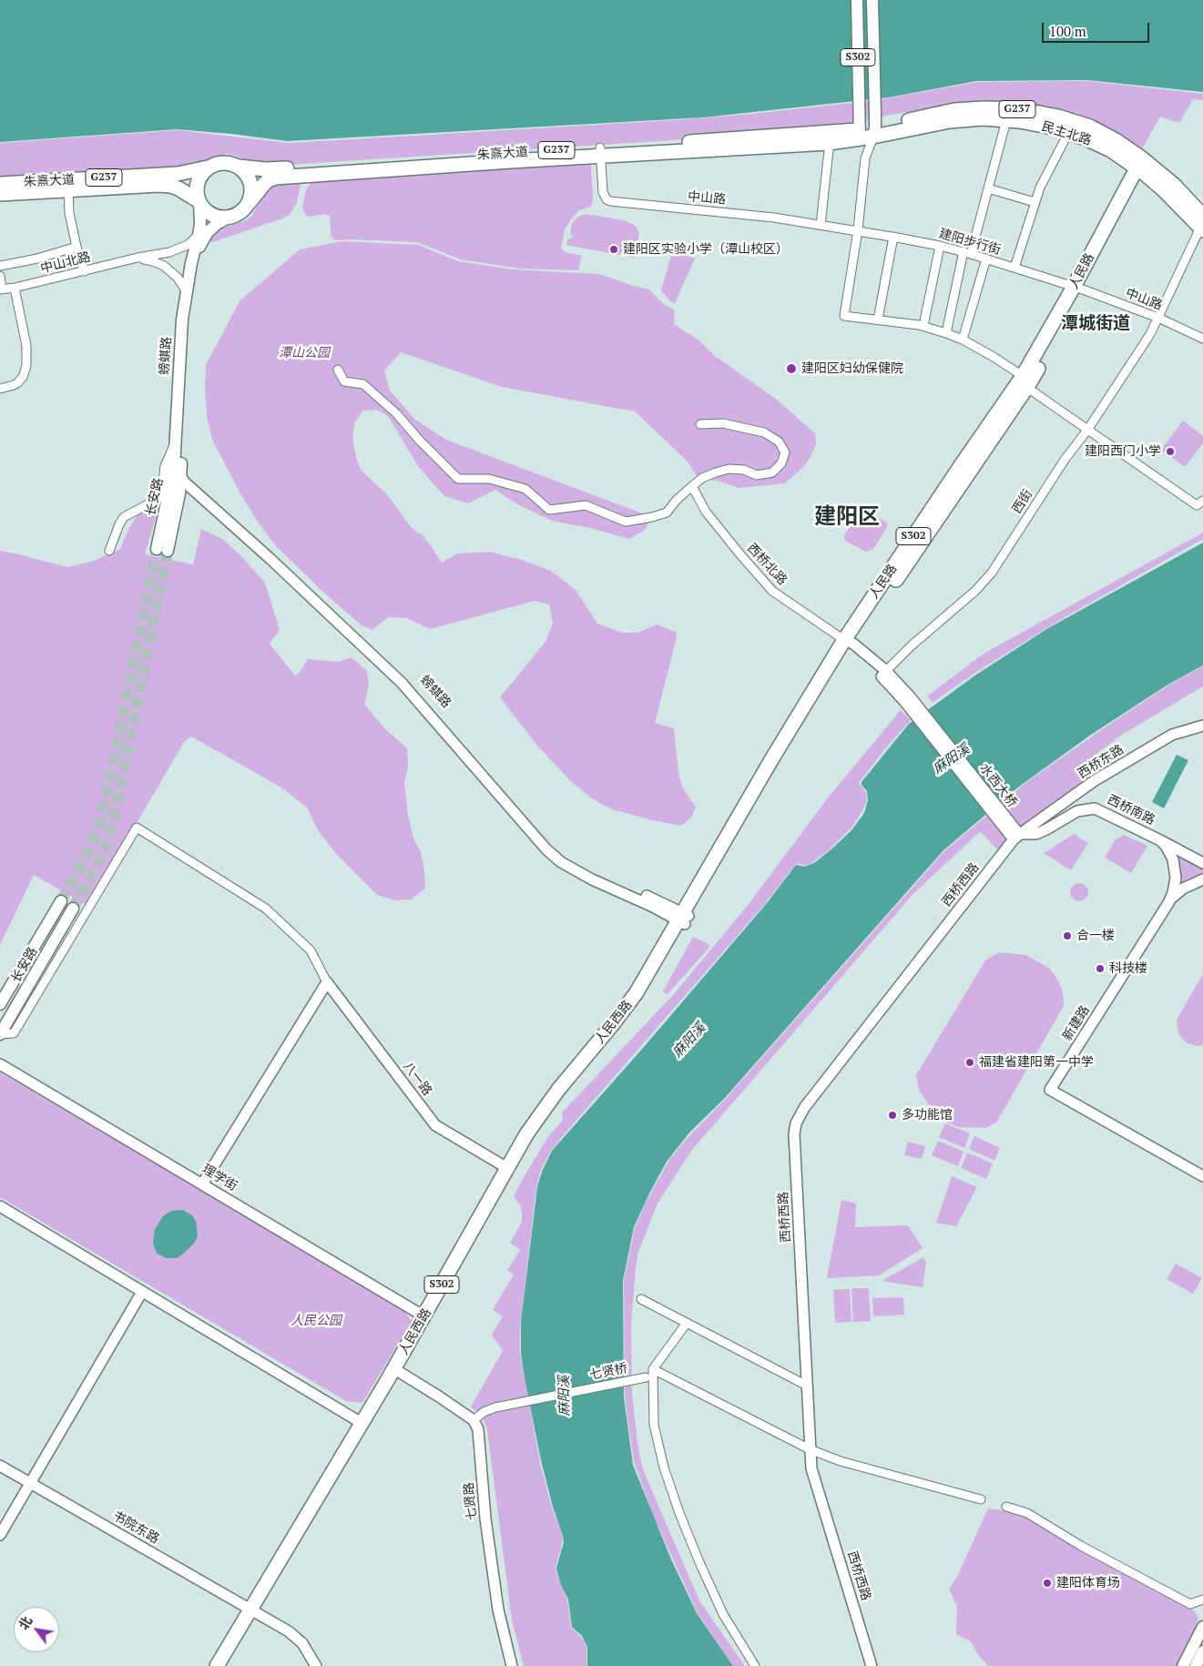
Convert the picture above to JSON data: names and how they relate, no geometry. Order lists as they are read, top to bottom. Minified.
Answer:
{"streets":{"highway":["S302","G237","民主北路","朱熹大道","人民路","人民西路"],"main road":["螃蜞路","长安路","西桥东路","水西大桥","西桥南路","西桥西路","新建路","八一路","理学街","七贤路","书院东路"],"street":["中山路","建阳步行街","中山北路","西街","西桥北路","七贤桥"]},"crossings":[["S302","民主北路"],["S302","朱熹大道"],["G237","朱熹大道"],["民主北路","朱熹大道"],["民主北路","人民路"],["民主北路","西街"],["朱熹大道","中山路"],["中山路","建阳步行街"],["中山路","人民路"],["中山路","西街"],["建阳步行街","人民路"],["人民路","螃蜞路"],["人民路","西桥北路"],["人民路","水西大桥"],["人民路","人民西路"],["螃蜞路","长安路"],["螃蜞路","人民西路"],["西街","水西大桥"],["西桥北路","水西大桥"],["西桥东路","水西大桥"],["西桥东路","西桥南路"],["西桥东路","西桥西路"],["水西大桥","西桥南路"],["水西大桥","西桥西路"],["西桥南路","西桥西路"],["西桥南路","新建路"],["人民西路","八一路"],["人民西路","理学街"],["人民西路","书院东路"],["七贤桥","七贤路"]],"districts":["潭城街道","建阳区"],"water":["麻阳溪"],"parks":["潭山公园","人民公园"],"places":["建阳区实验小学（潭山校区）","建阳区妇幼保健院","建阳西门小学","合一楼","科技楼","福建省建阳第一中学","多功能馆","建阳体育场"],"scale_bar":"100 m","north":"top left"}
